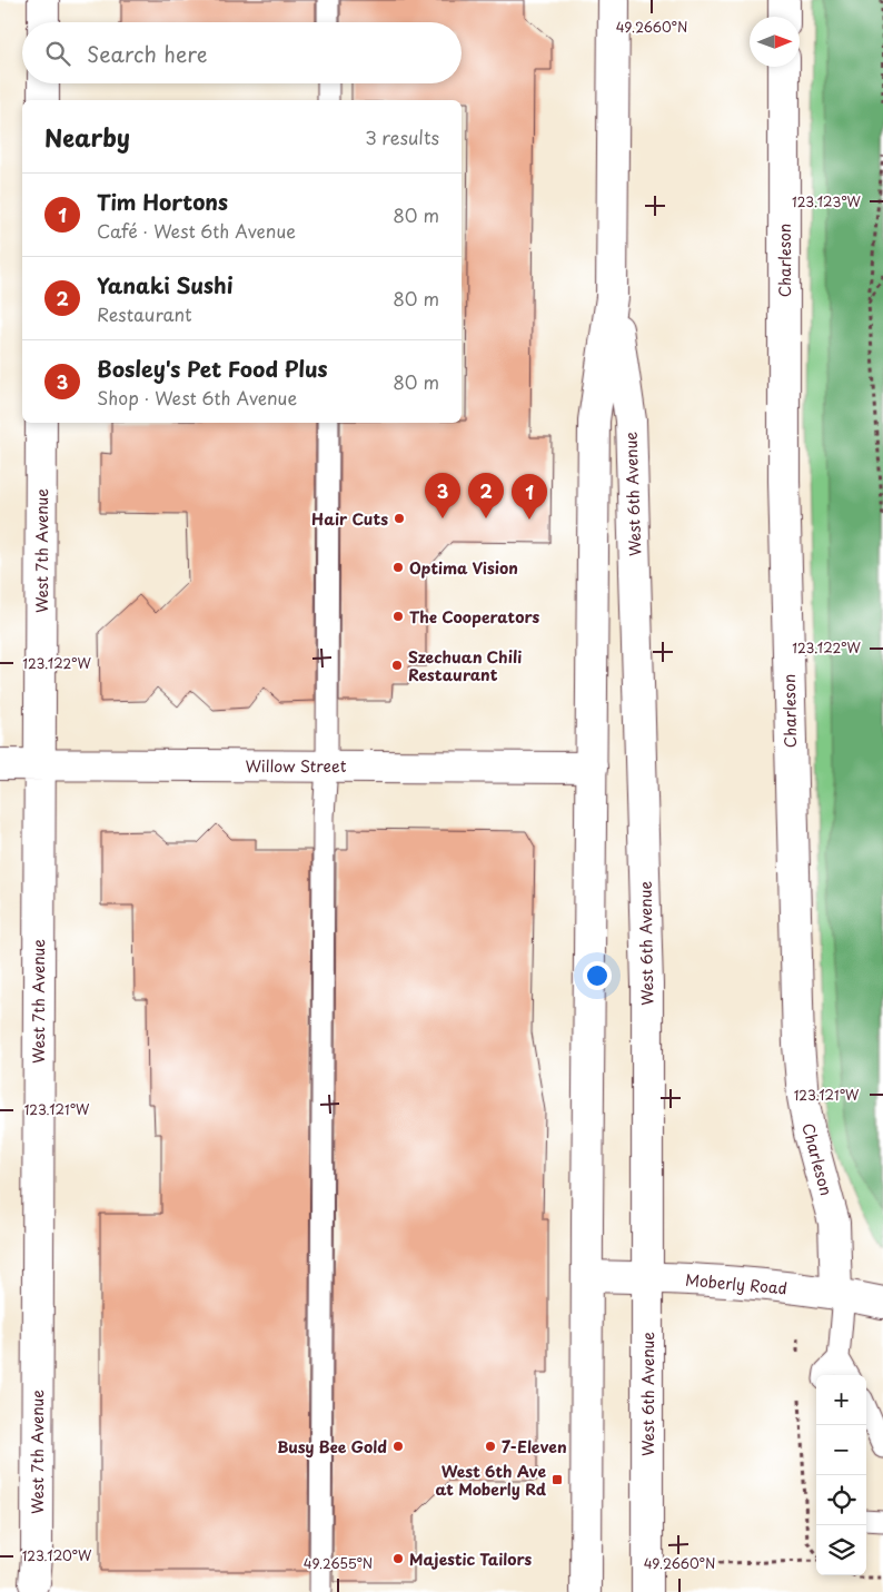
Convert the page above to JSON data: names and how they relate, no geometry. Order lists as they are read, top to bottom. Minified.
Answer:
{"streets":{"street":["Charleson","West 6th Avenue","West 7th Avenue","Willow Street","Moberly Road"]},"crossings":[["Charleson","Moberly Road"],["West 6th Avenue","Willow Street"],["West 6th Avenue","Moberly Road"],["West 7th Avenue","Willow Street"]],"places":{"other":["Hair Cuts","Optima Vision","The Cooperators","Szechuan Chili Restaurant","Busy Bee Gold","7-Eleven","Majestic Tailors"],"transit":["West 6th Ave at Moberly Rd"]},"north":"right","page":{"search":"Search here","heading":["Nearby","3 results"],"list":[{"mark":"1","name":"Tim Hortons","note":"Café · West 6th Avenue","value":"80 m"},{"mark":"2","name":"Yanaki Sushi","note":"Restaurant","value":"80 m"},{"mark":"3","name":"Bosley's Pet Food Plus","note":"Shop · West 6th Avenue","value":"80 m"}],"pins":["2","3","1"],"map_buttons":["+","−"]},"coordinates":["49.2660°N","123.123°W","123.122°W","123.121°W","123.120°W","49.2655°N"]}
